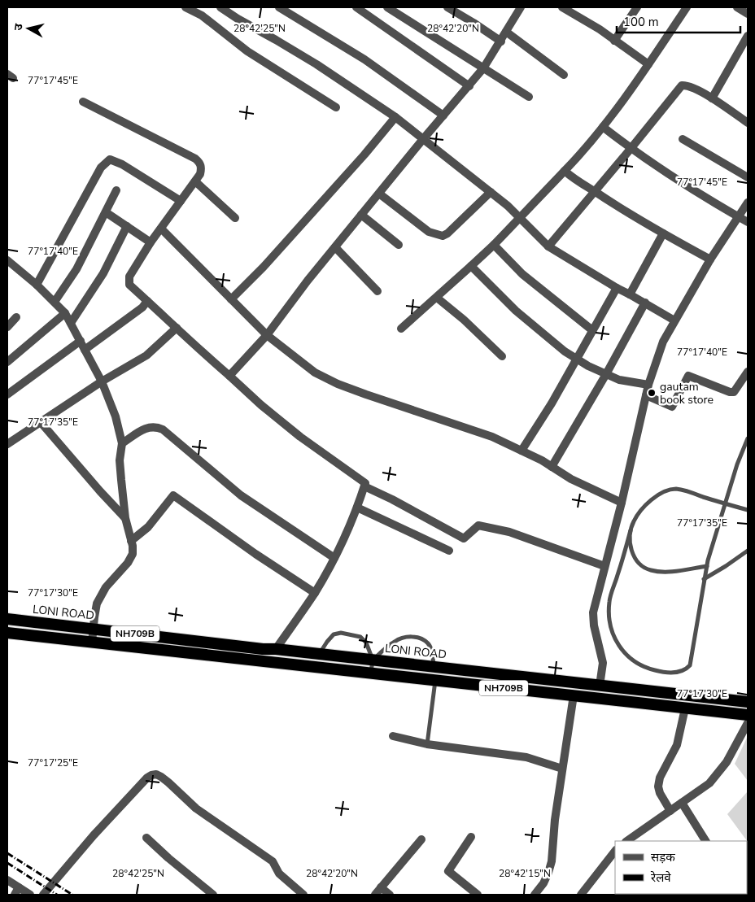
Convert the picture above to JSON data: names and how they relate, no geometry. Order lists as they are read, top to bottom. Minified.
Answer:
{"streets":{"highway":["LONI ROAD","NH709B"]},"places":["gautam book store"],"legend":["सड़क","रेलवे"],"scale_bar":"100 m","north":"left","coordinates":["28°42'25\"N","28°42'20\"N","77°17'45\"E","77°17'40\"E","77°17'35\"E","77°17'30\"E","77°17'25\"E","28°42'15\"N"]}
